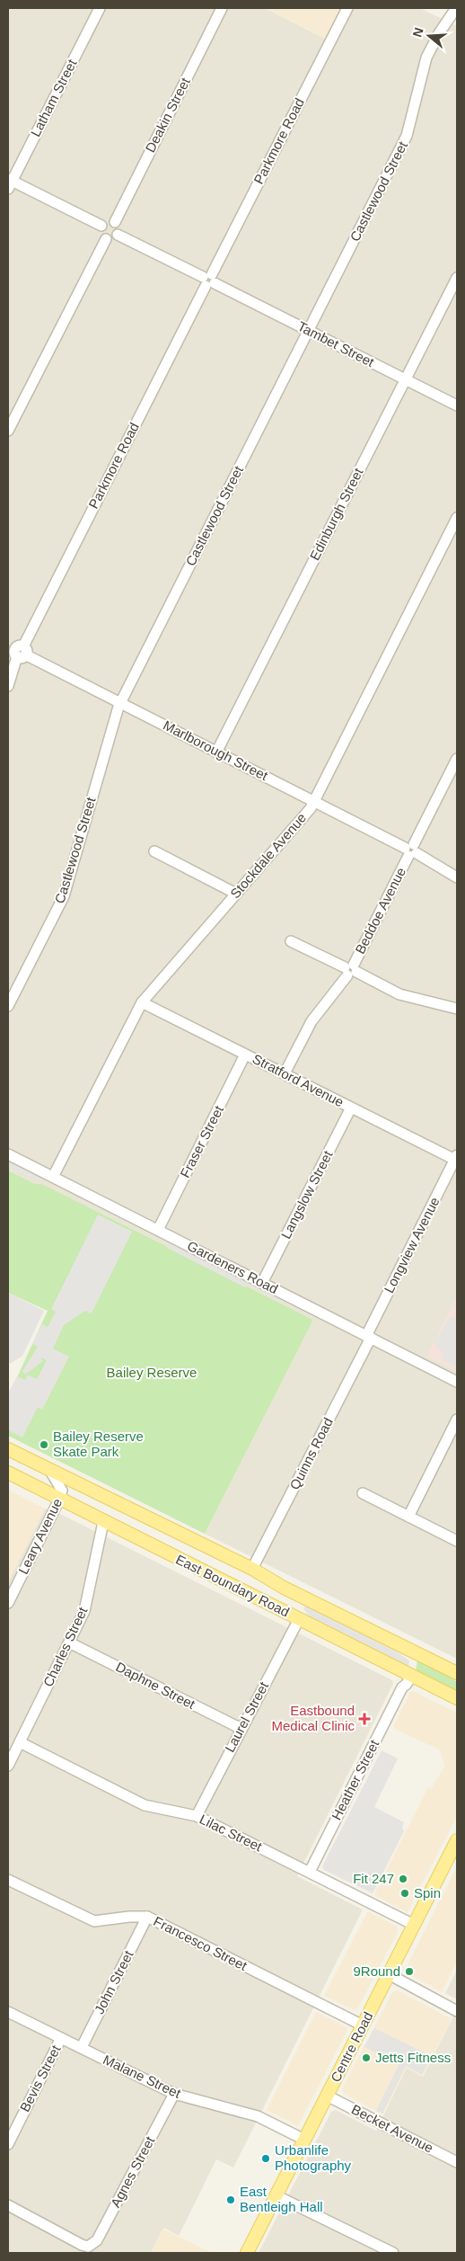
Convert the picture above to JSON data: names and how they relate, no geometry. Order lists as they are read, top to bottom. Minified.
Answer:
{"streets":{"main road":["East Boundary Road","Centre Road"],"street":["Latham Street","Deakin Street","Parkmore Road","Castlewood Street","Tambet Street","Edinburgh Street","Marlborough Street","Stockdale Avenue","Beddoe Avenue","Stratford Avenue","Fraser Street","Langslow Street","Longview Avenue","Gardeners Road","Quinns Road","Leary Avenue","Charles Street","Daphne Street","Laurel Street","Heather Street","Lilac Street","Francesco Street","John Street","Malane Street","Bevis Street","Becket Avenue","Agnes Street"]},"crossings":[["Deakin Street","Tambet Street"],["Parkmore Road","Tambet Street"],["Parkmore Road","Marlborough Street"],["Castlewood Street","Tambet Street"],["Castlewood Street","Marlborough Street"],["Tambet Street","Edinburgh Street"],["Edinburgh Street","Marlborough Street"],["Marlborough Street","Stockdale Avenue"],["Marlborough Street","Beddoe Avenue"],["Stockdale Avenue","Stratford Avenue"],["Stockdale Avenue","Gardeners Road"],["Beddoe Avenue","Stratford Avenue"],["Stratford Avenue","Fraser Street"],["Stratford Avenue","Langslow Street"],["Stratford Avenue","Longview Avenue"],["Fraser Street","Gardeners Road"],["Langslow Street","Gardeners Road"],["Longview Avenue","Gardeners Road"],["Longview Avenue","Quinns Road"],["Gardeners Road","Quinns Road"],["Quinns Road","East Boundary Road"],["Leary Avenue","East Boundary Road"],["East Boundary Road","Charles Street"],["East Boundary Road","Laurel Street"],["East Boundary Road","Heather Street"],["Charles Street","Daphne Street"],["Charles Street","Lilac Street"],["Daphne Street","Laurel Street"],["Laurel Street","Lilac Street"],["Heather Street","Lilac Street"],["Lilac Street","Centre Road"],["Francesco Street","John Street"],["Francesco Street","Centre Road"],["John Street","Malane Street"],["Centre Road","Malane Street"],["Centre Road","Becket Avenue"],["Malane Street","Bevis Street"],["Malane Street","Agnes Street"]],"parks":["Bailey Reserve"],"places":{"other":["Bailey Reserve Skate Park","Fit 247","Spin","9Round","Jetts Fitness","Urbanlife Photography","East Bentleigh Hall"],"health":["Eastbound Medical Clinic"]},"north":"left"}
